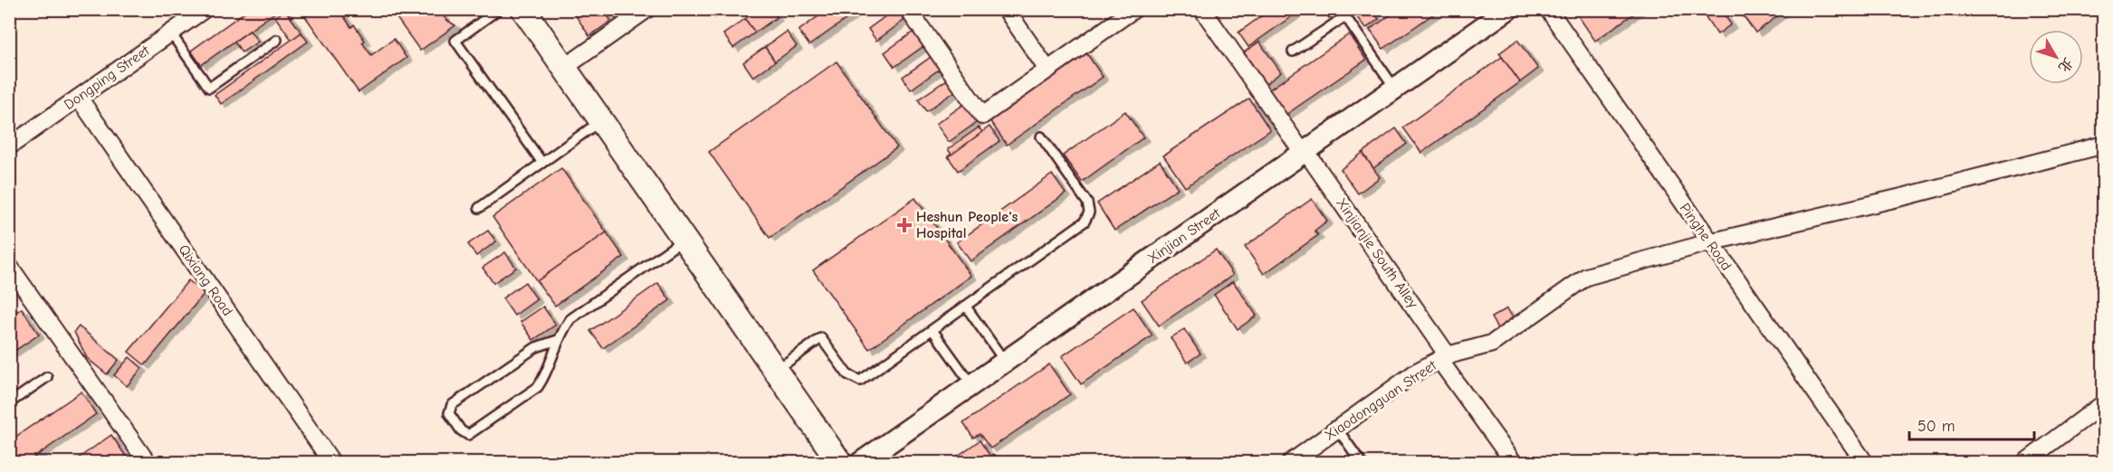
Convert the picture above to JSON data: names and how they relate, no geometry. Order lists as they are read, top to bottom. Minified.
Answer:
{"streets":{"street":["Dongping Street","Xinjian Street","Pinghe Road","Xinjianjie South Alley","Qixiang Road","Xiaodongguan Street"]},"crossings":[["Dongping Street","Qixiang Road"],["Xinjian Street","Xinjianjie South Alley"],["Pinghe Road","Xiaodongguan Street"],["Xinjianjie South Alley","Xiaodongguan Street"]],"places":{"health":["Heshun People's Hospital"]},"scale_bar":"50 m","north":"bottom right"}
